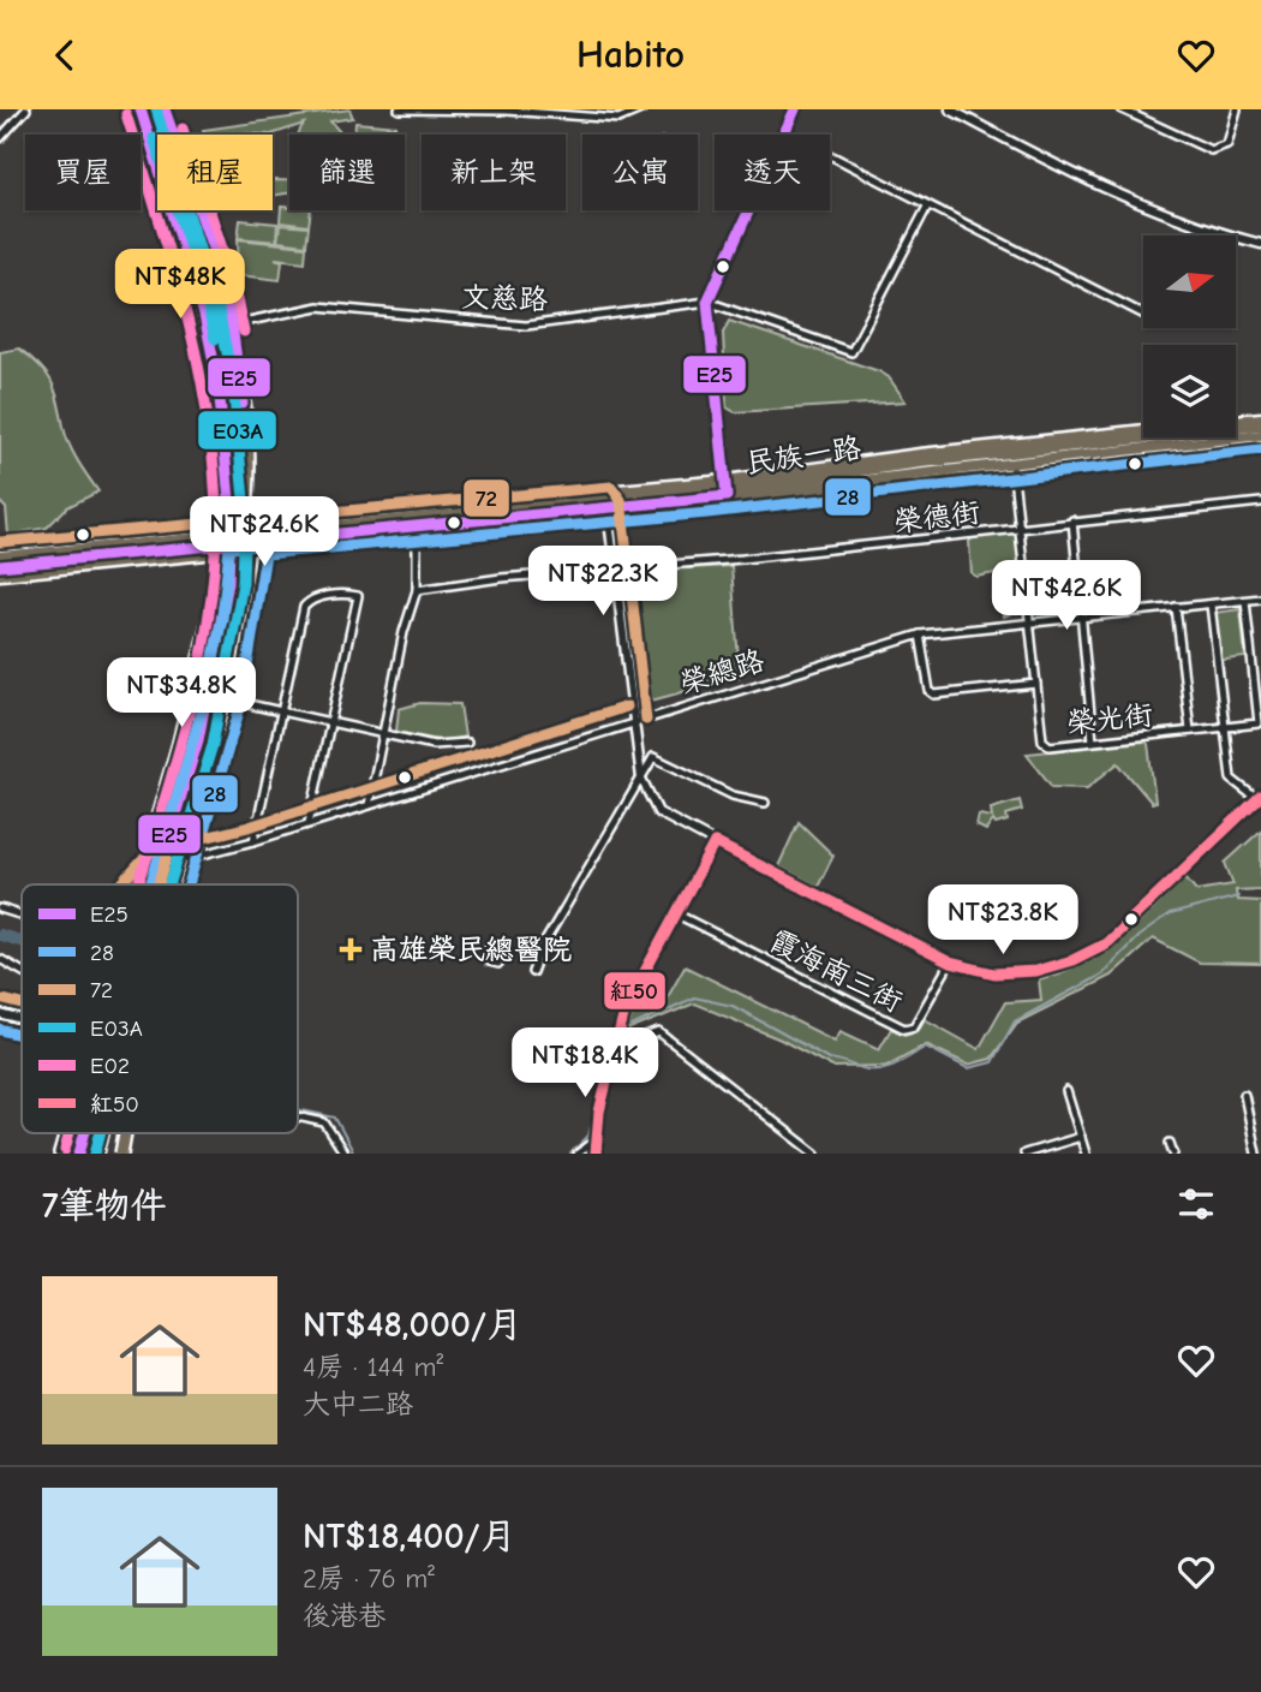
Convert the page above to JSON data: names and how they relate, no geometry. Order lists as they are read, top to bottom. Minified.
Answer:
{"streets":{"main road":["民族一路"],"street":["文慈路","榮德街","榮總路","榮光街","霞海南三街"]},"crossings":[["民族一路","榮光街"],["榮德街","榮光街"],["榮總路","榮光街"]],"places":{"health":["高雄榮民總醫院"]},"lines":["transit line E25","transit line E03A","transit line E02","transit line 28","transit line 72","transit line 紅50"],"legend":["E25","28","72","E03A","E02","紅50"],"north":"right","page":{"header":"Habito","chip":["買屋","租屋","篩選","新上架","公寓","透天"],"price":["NT$48K","NT$24.6K","NT$22.3K","NT$42.6K","NT$34.8K","NT$23.8K","NT$18.4K"],"heading":"7筆物件","list":[{"name":"NT$48,000/月","note":"4房 · 144 m² · 大中二路"},{"name":"NT$18,400/月","note":"2房 · 76 m² · 後港巷"}]}}
